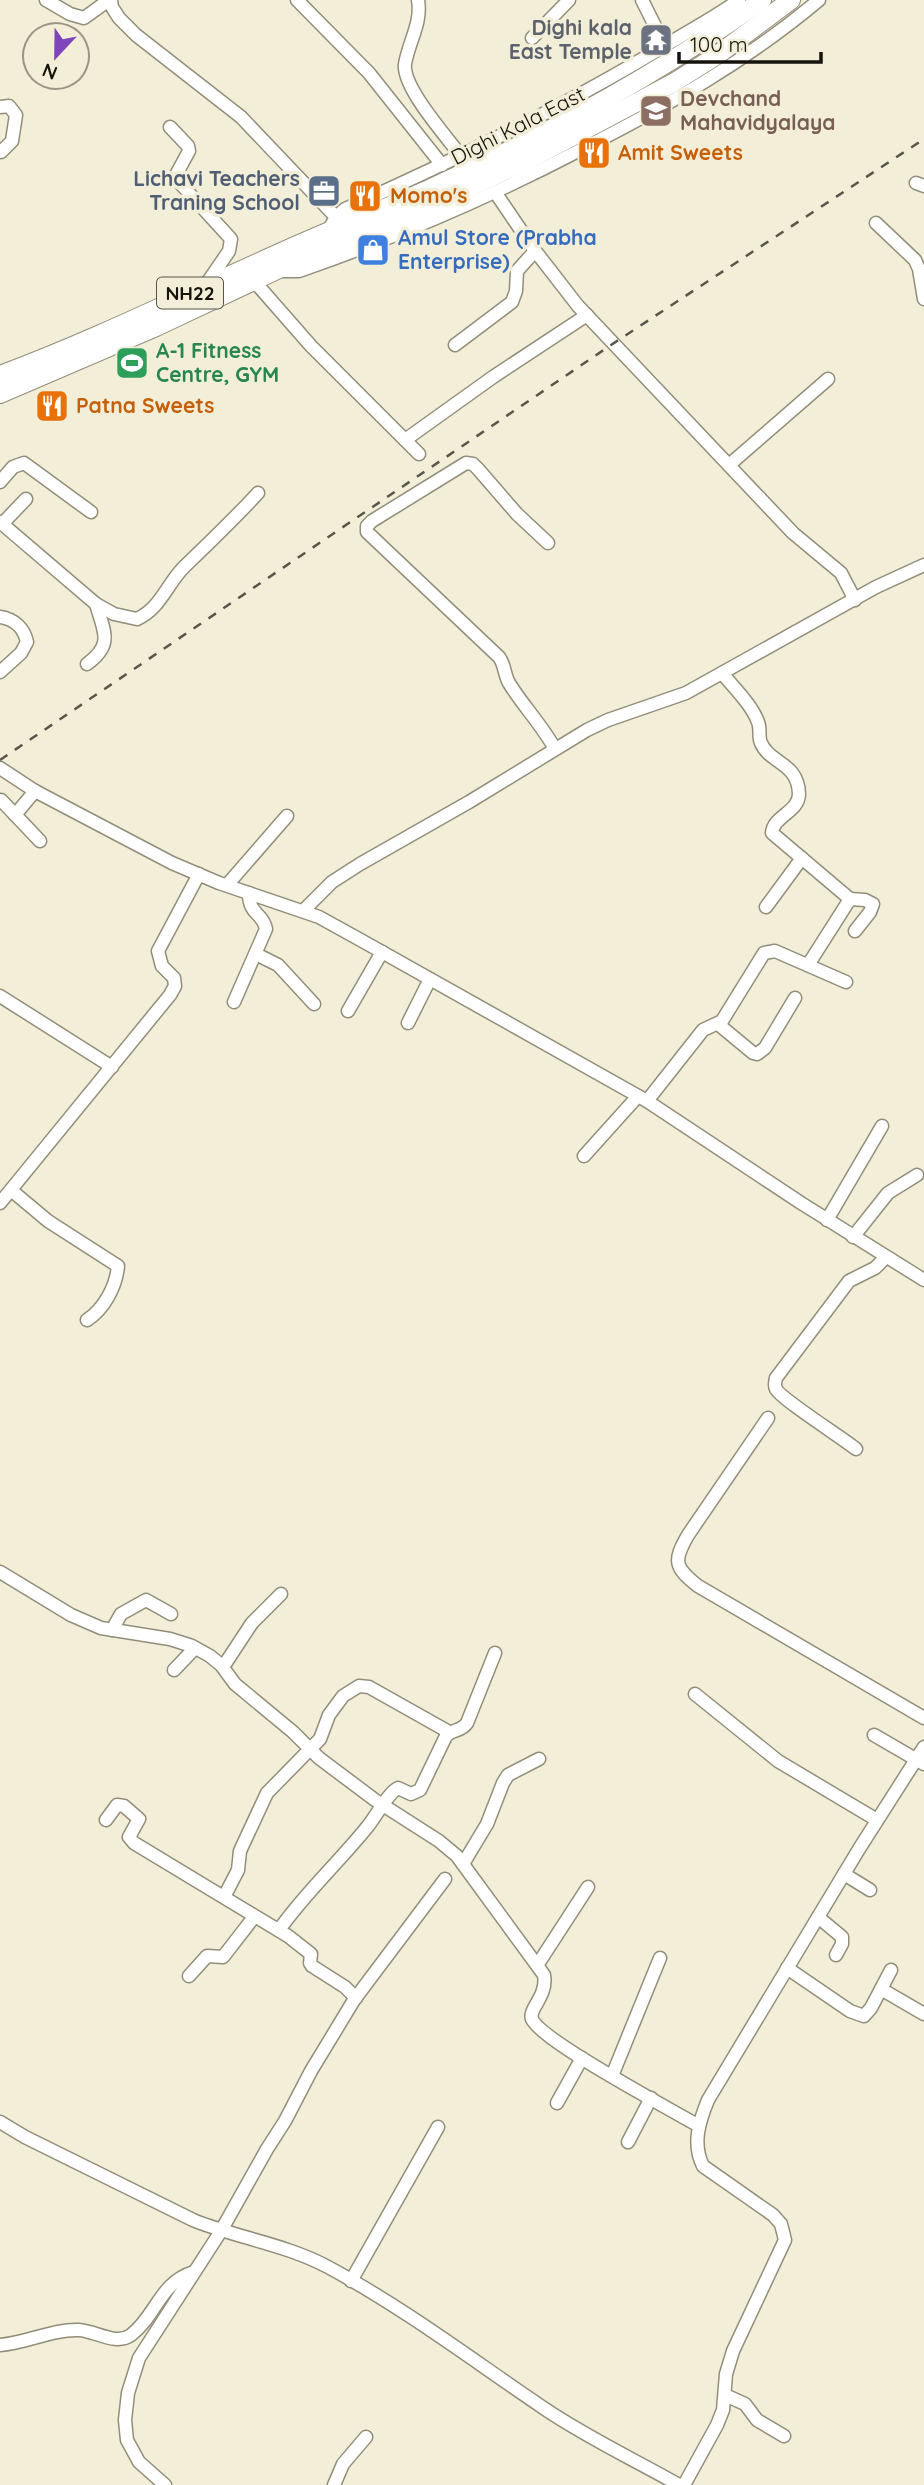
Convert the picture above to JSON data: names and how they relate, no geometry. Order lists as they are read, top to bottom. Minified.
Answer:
{"streets":{"highway":["NH22"],"street":["Dighi Kala East"]},"crossings":[["Dighi Kala East","NH22"]],"places":{"temple":["Dighi kala East Temple"],"school or university":["Devchand Mahavidyalaya"],"restaurant":["Amit Sweets","Momo's","Patna Sweets"],"office":["Lichavi Teachers Traning School"],"shop":["Amul Store (Prabha Enterprise)"],"sports":["A-1 Fitness Centre, GYM"]},"scale_bar":"100 m","north":"bottom"}
